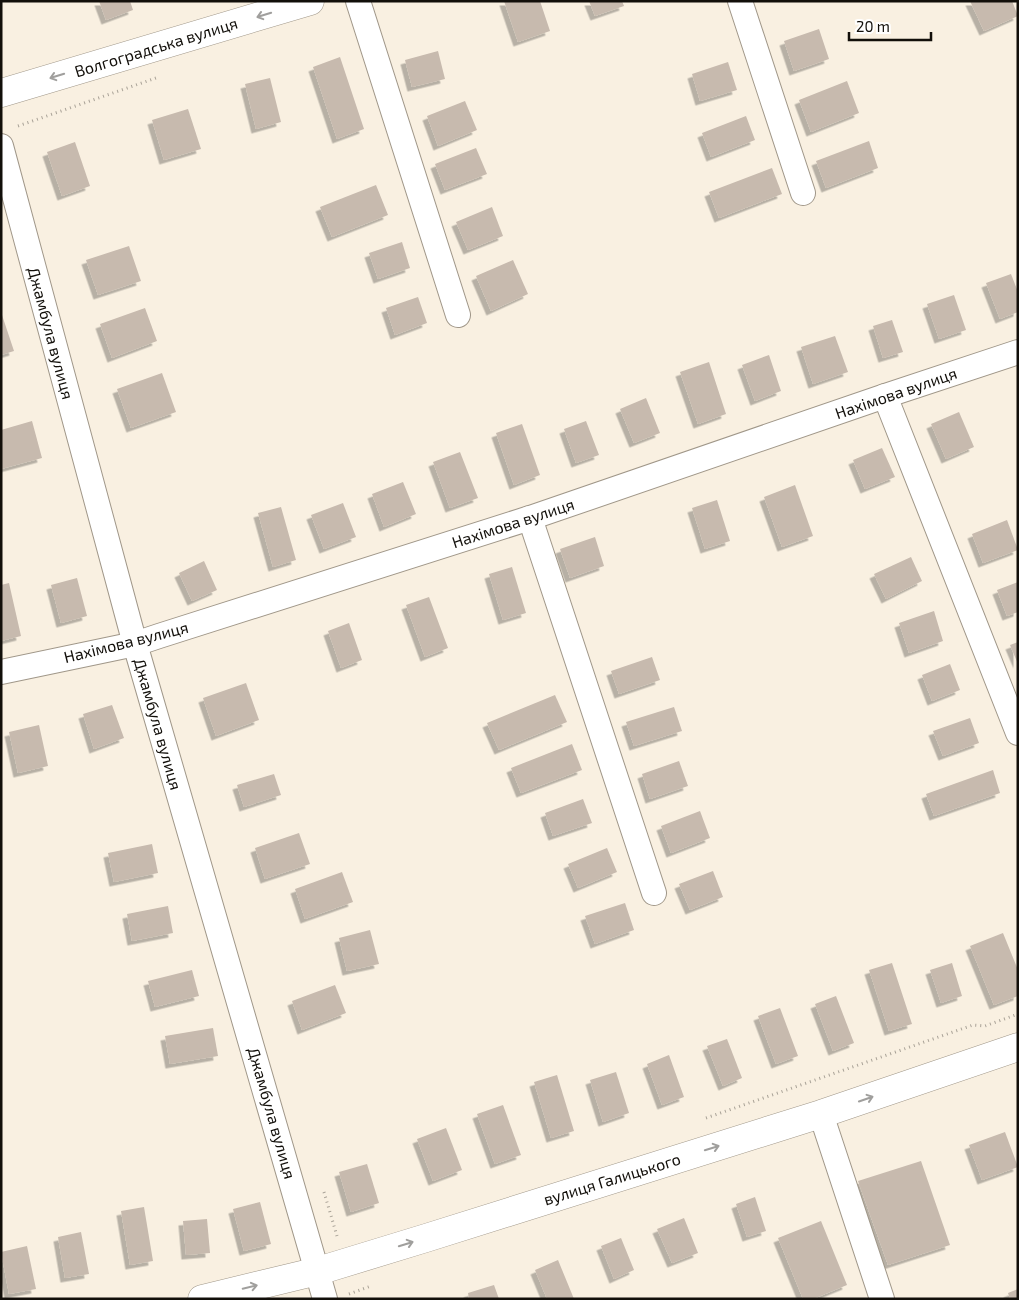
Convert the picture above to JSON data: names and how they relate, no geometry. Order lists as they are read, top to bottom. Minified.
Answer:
{"streets":{"street":["Волгоградська вулиця","Джамбула вулиця","Нахімова вулиця","вулиця Галицького"]},"crossings":[["Джамбула вулиця","Нахімова вулиця"],["Джамбула вулиця","вулиця Галицького"]],"one_way":["Волгоградська вулиця","вулиця Галицького"],"scale_bar":"20 m"}
